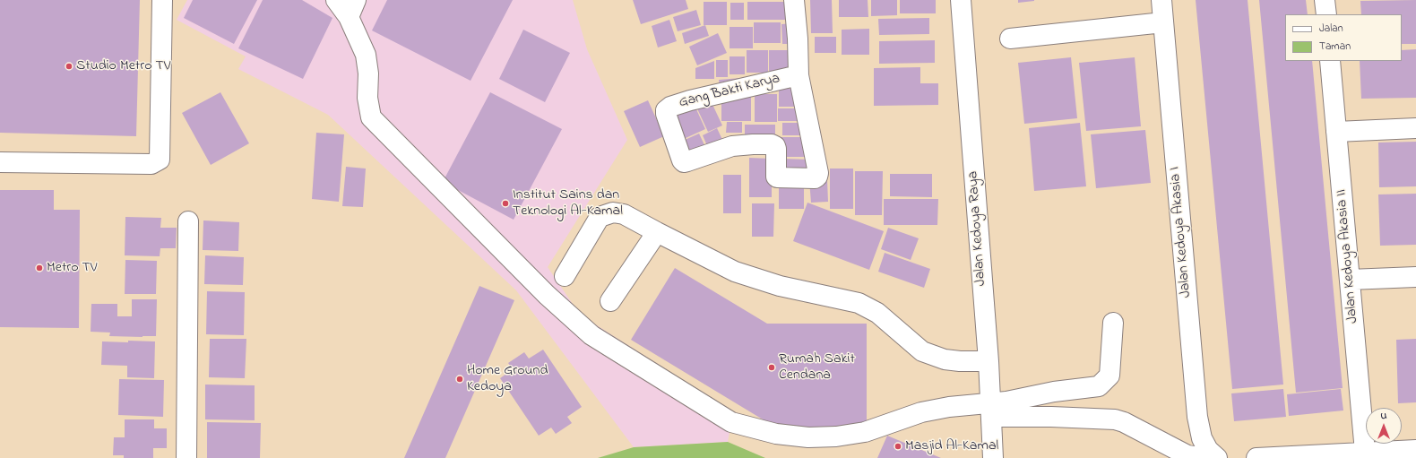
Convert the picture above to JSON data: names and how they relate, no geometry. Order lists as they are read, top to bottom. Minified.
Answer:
{"streets":{"street":["Gang Bakti Karya","Jalan Kedoya Raya","Jalan Kedoya Akasia I","Jalan Kedoya Akasia II"]},"places":["Studio Metro TV","Institut Sains dan Teknologi Al-Kamal","Metro TV","Rumah Sakit Cendana","Home Ground Kedoya","Masjid Al-Kamal"],"legend":["Jalan","Taman"],"north":"top"}
